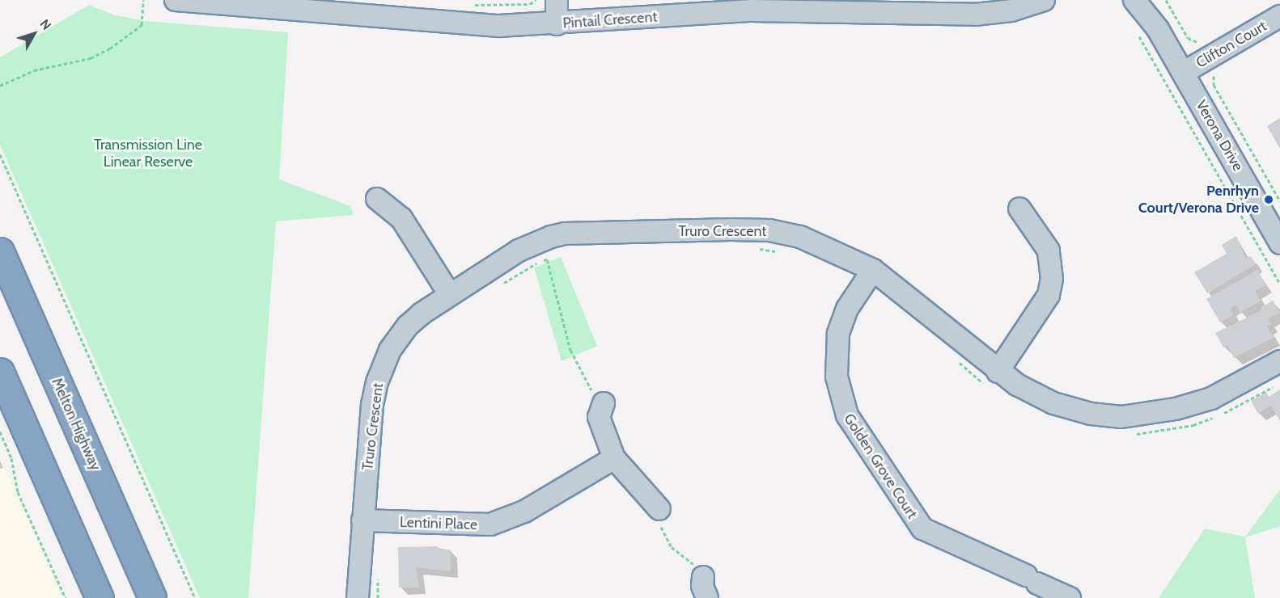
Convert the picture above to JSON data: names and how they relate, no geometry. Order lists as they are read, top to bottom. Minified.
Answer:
{"streets":{"highway":["Melton Highway"],"street":["Pintail Crescent","Clifton Court","Verona Drive","Truro Crescent","Golden Grove Court","Lentini Place"]},"crossings":[["Clifton Court","Verona Drive"],["Truro Crescent","Golden Grove Court"],["Truro Crescent","Lentini Place"]],"parks":["Transmission Line Linear Reserve"],"places":["Penrhyn Court/Verona Drive"],"north":"top right"}
